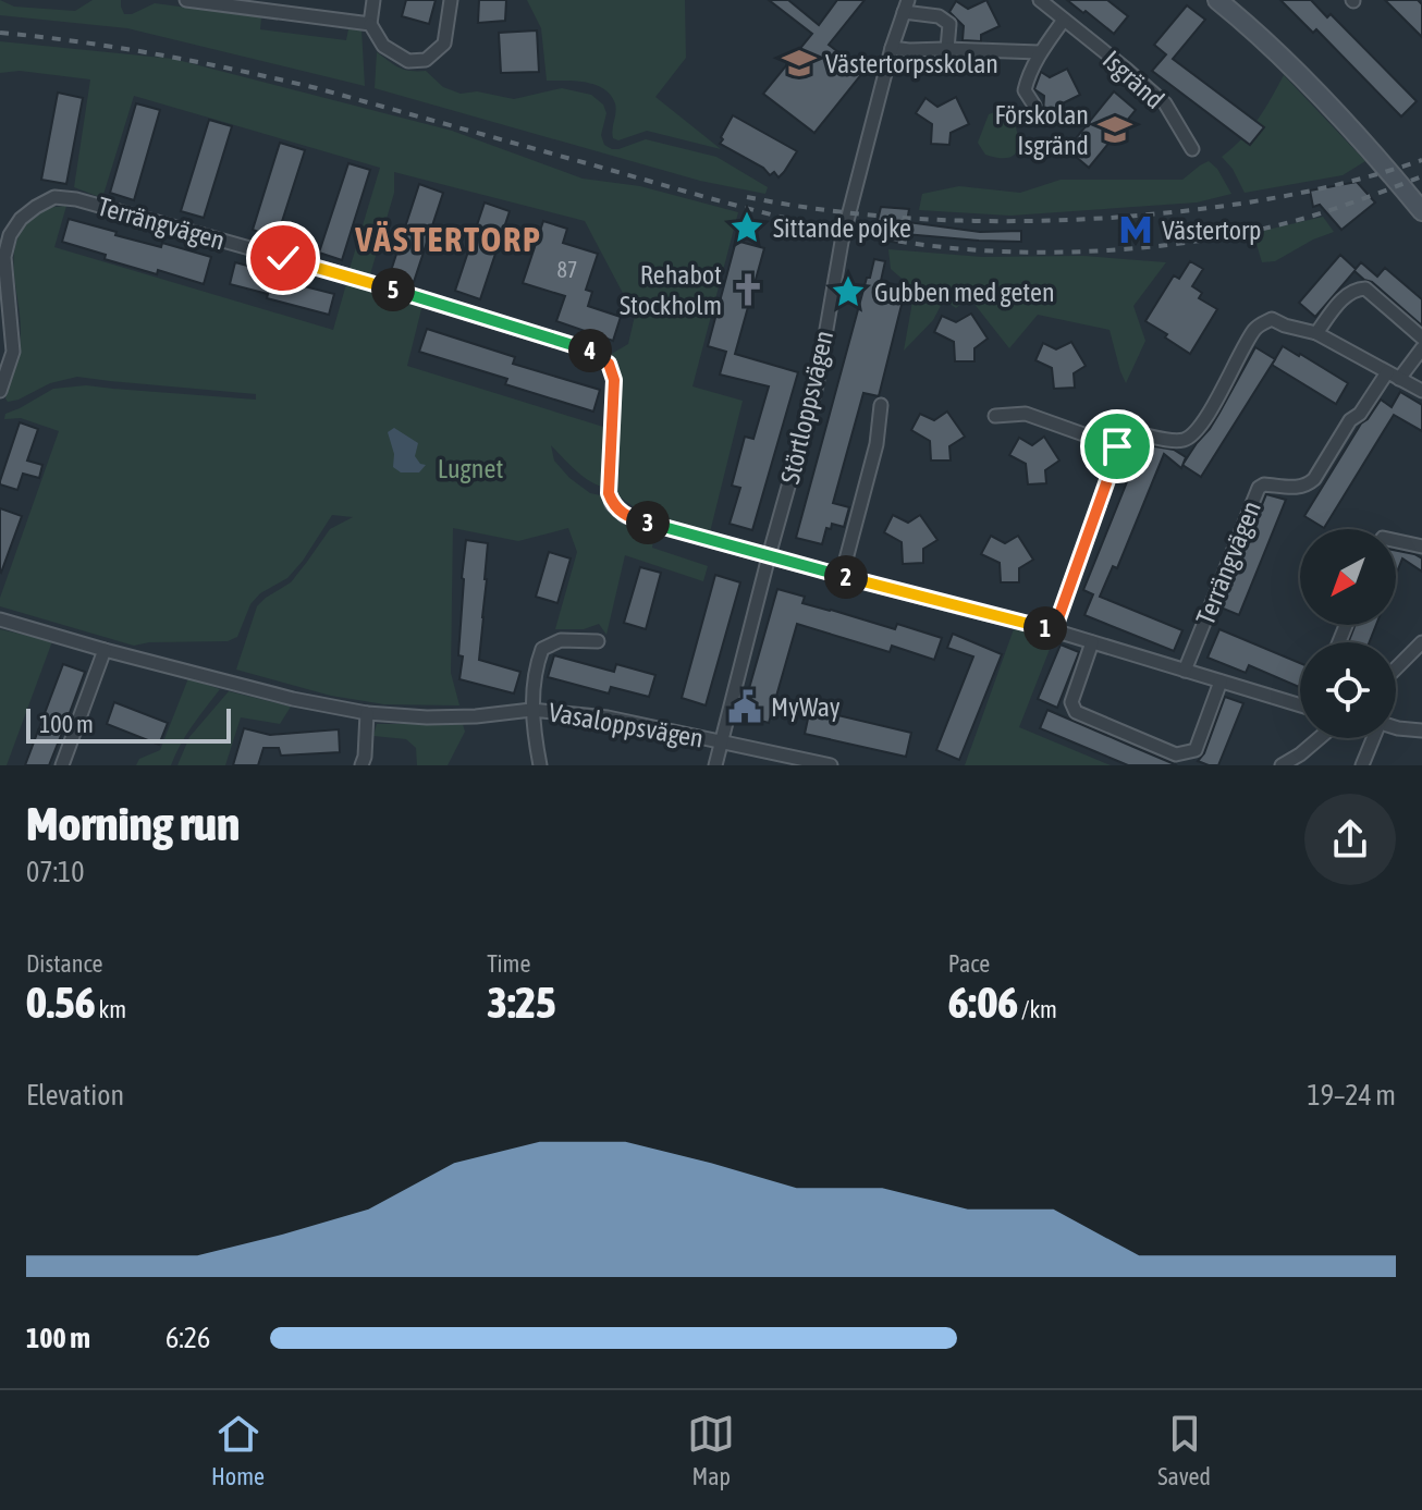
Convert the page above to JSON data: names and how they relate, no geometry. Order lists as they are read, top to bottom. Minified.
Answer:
{"streets":{"street":["Isgränd","Terrängvägen","Störtloppsvägen","Vasaloppsvägen"]},"crossings":[["Terrängvägen","Störtloppsvägen"],["Störtloppsvägen","Vasaloppsvägen"]],"districts":["VÄSTERTORP"],"parks":["Lugnet"],"places":{"school or university":["Västertorpsskolan","Förskolan Isgränd"],"place":["Sittande pojke","Gubben med geten"],"metro station":["Västertorp"],"church":["Rehabot Stockholm"],"public building":["MyWay"]},"house_numbers":["87"],"scale_bar":"100 m","north":"bottom left","page":{"pins":["5","4","3","2","1"],"scale":"100 m","heading":["Morning run","07:10"],"stats":[["Distance","0.56 km"],["Time","3:25"],["Pace","6:06 /km"]],"chart":["Elevation","19–24 m"],"list":[{"name":"100 m","note":"6:26"}],"tabs":["Home","Map","Saved"]}}
